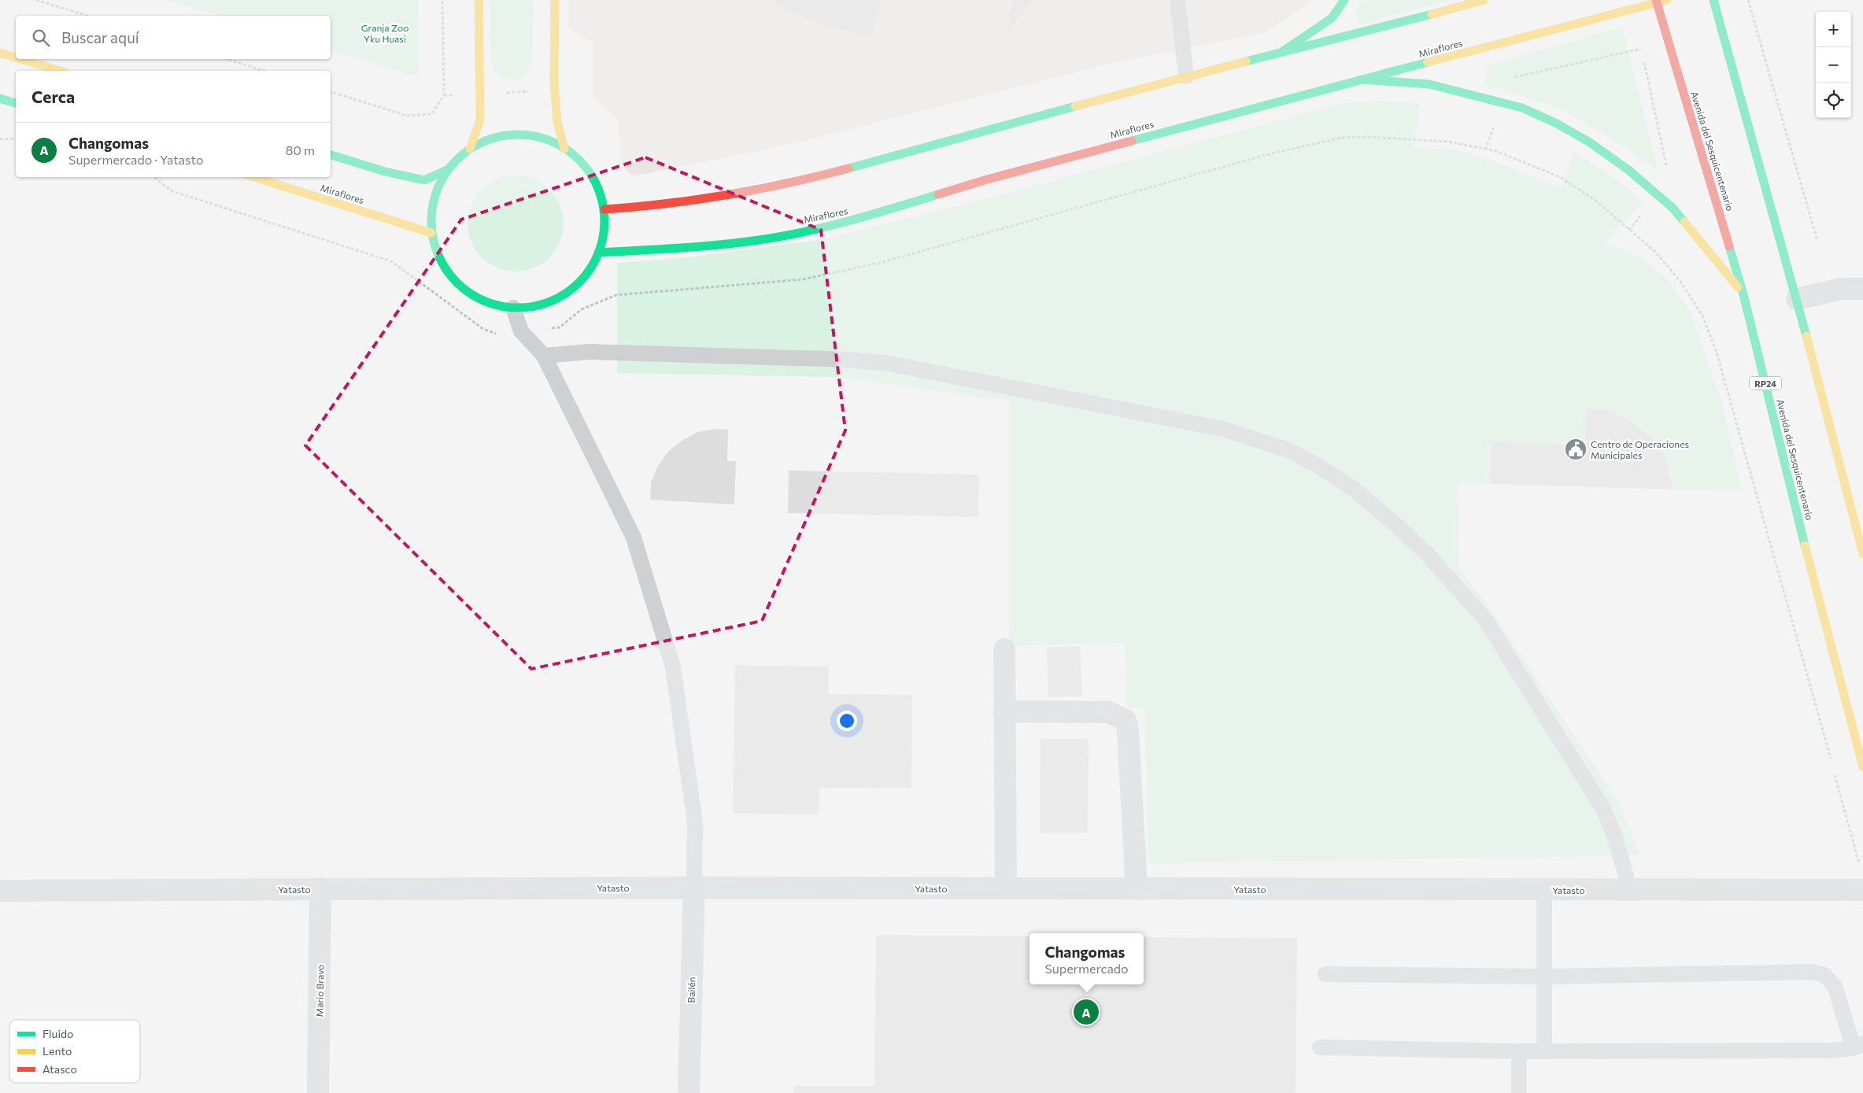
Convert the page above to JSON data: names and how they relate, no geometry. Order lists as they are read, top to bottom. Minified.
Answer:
{"streets":{"street":["Miraflores","Avenida del Sesquicentenario","RP24","Yatasto","Bailén","Mario Bravo"]},"crossings":[["Miraflores","Avenida del Sesquicentenario"],["Yatasto","Bailén"],["Yatasto","Mario Bravo"]],"parks":["Granja Zoo Yku Huasi"],"places":{"public building":["Centro de Operaciones Municipales"]},"legend":["Fluido","Lento","Atasco"],"page":{"map_buttons":["+","−"],"search":"Buscar aquí","heading":"Cerca","list":[{"mark":"A","name":"Changomas","note":"Supermercado · Yatasto","value":"80 m"}],"popup":["Changomas","Supermercado"],"pins":"A"}}
